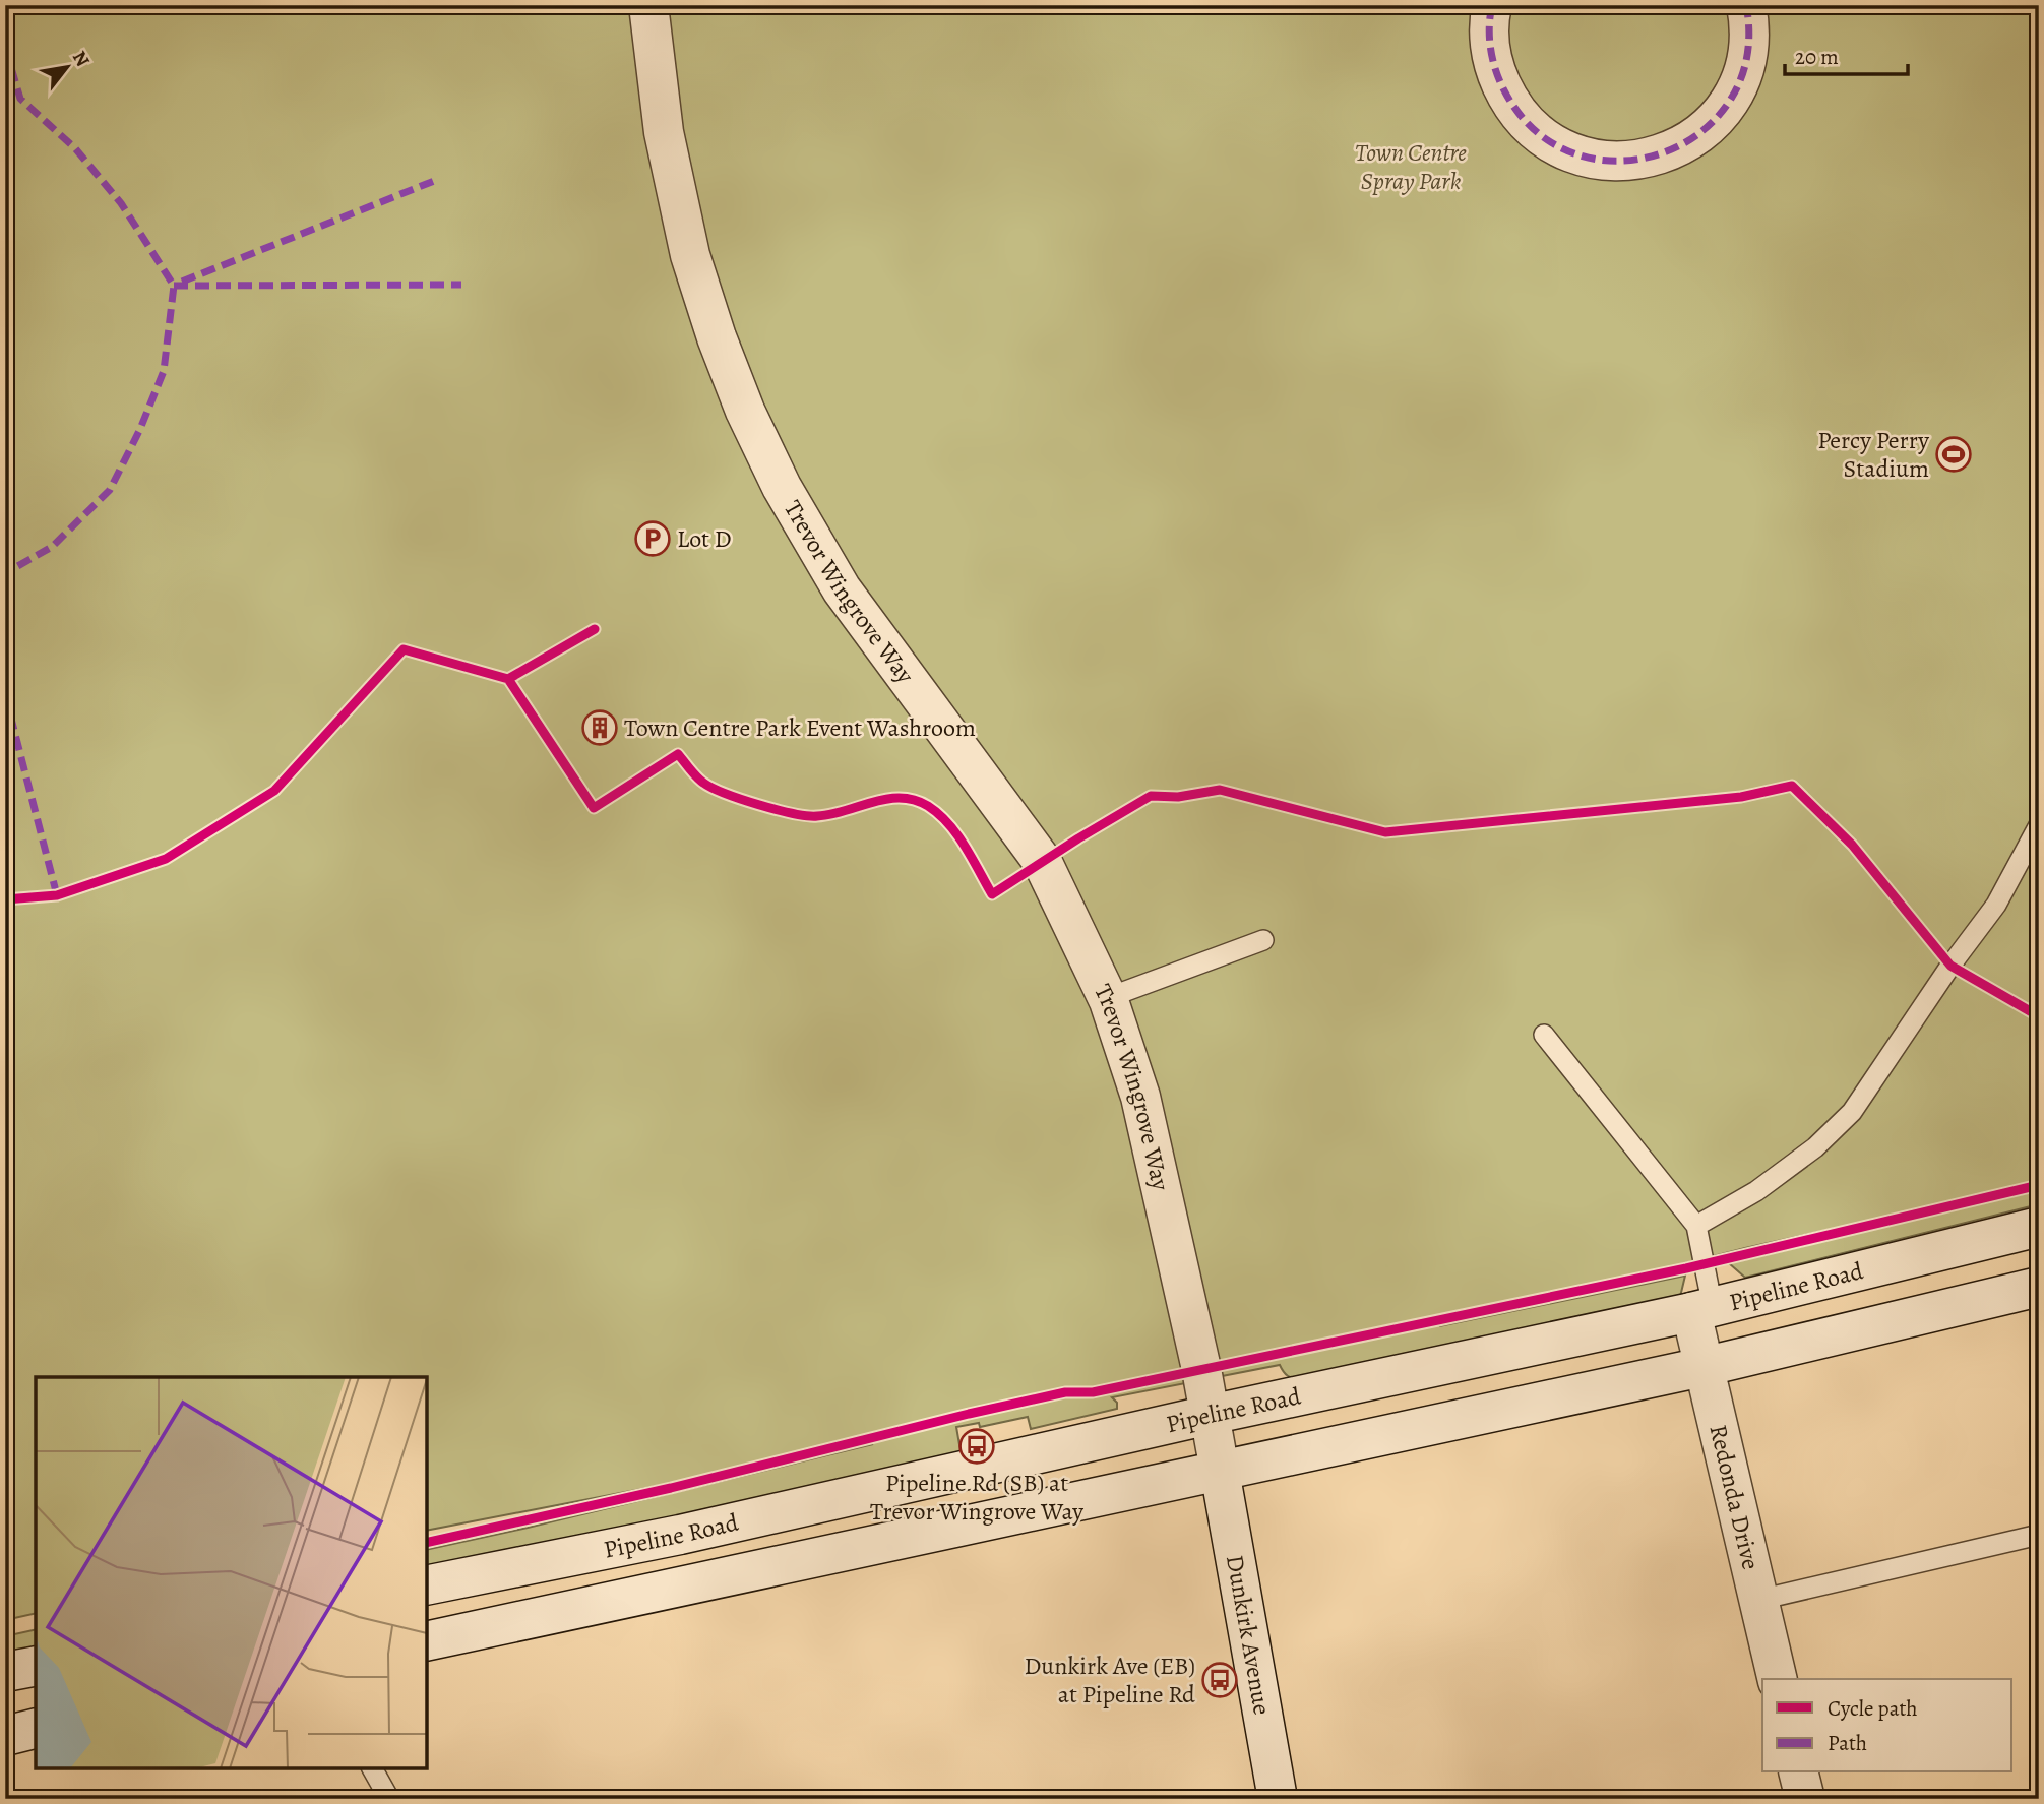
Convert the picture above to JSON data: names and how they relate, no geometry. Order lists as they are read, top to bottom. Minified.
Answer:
{"streets":{"main road":["Trevor Wingrove Way","Pipeline Road","Redonda Drive","Dunkirk Avenue"]},"crossings":[["Trevor Wingrove Way","Pipeline Road"],["Trevor Wingrove Way","Dunkirk Avenue"],["Pipeline Road","Redonda Drive"],["Pipeline Road","Dunkirk Avenue"]],"parks":["Town Centre Spray Park"],"places":{"sports":["Percy Perry Stadium"],"parking":["Lot D"],"building":["Town Centre Park Event Washroom"],"bus stop":["Pipeline Rd (SB) at Trevor Wingrove Way","Dunkirk Ave (EB) at Pipeline Rd"]},"legend":["Cycle path","Path"],"scale_bar":"20 m","north":"top right"}
